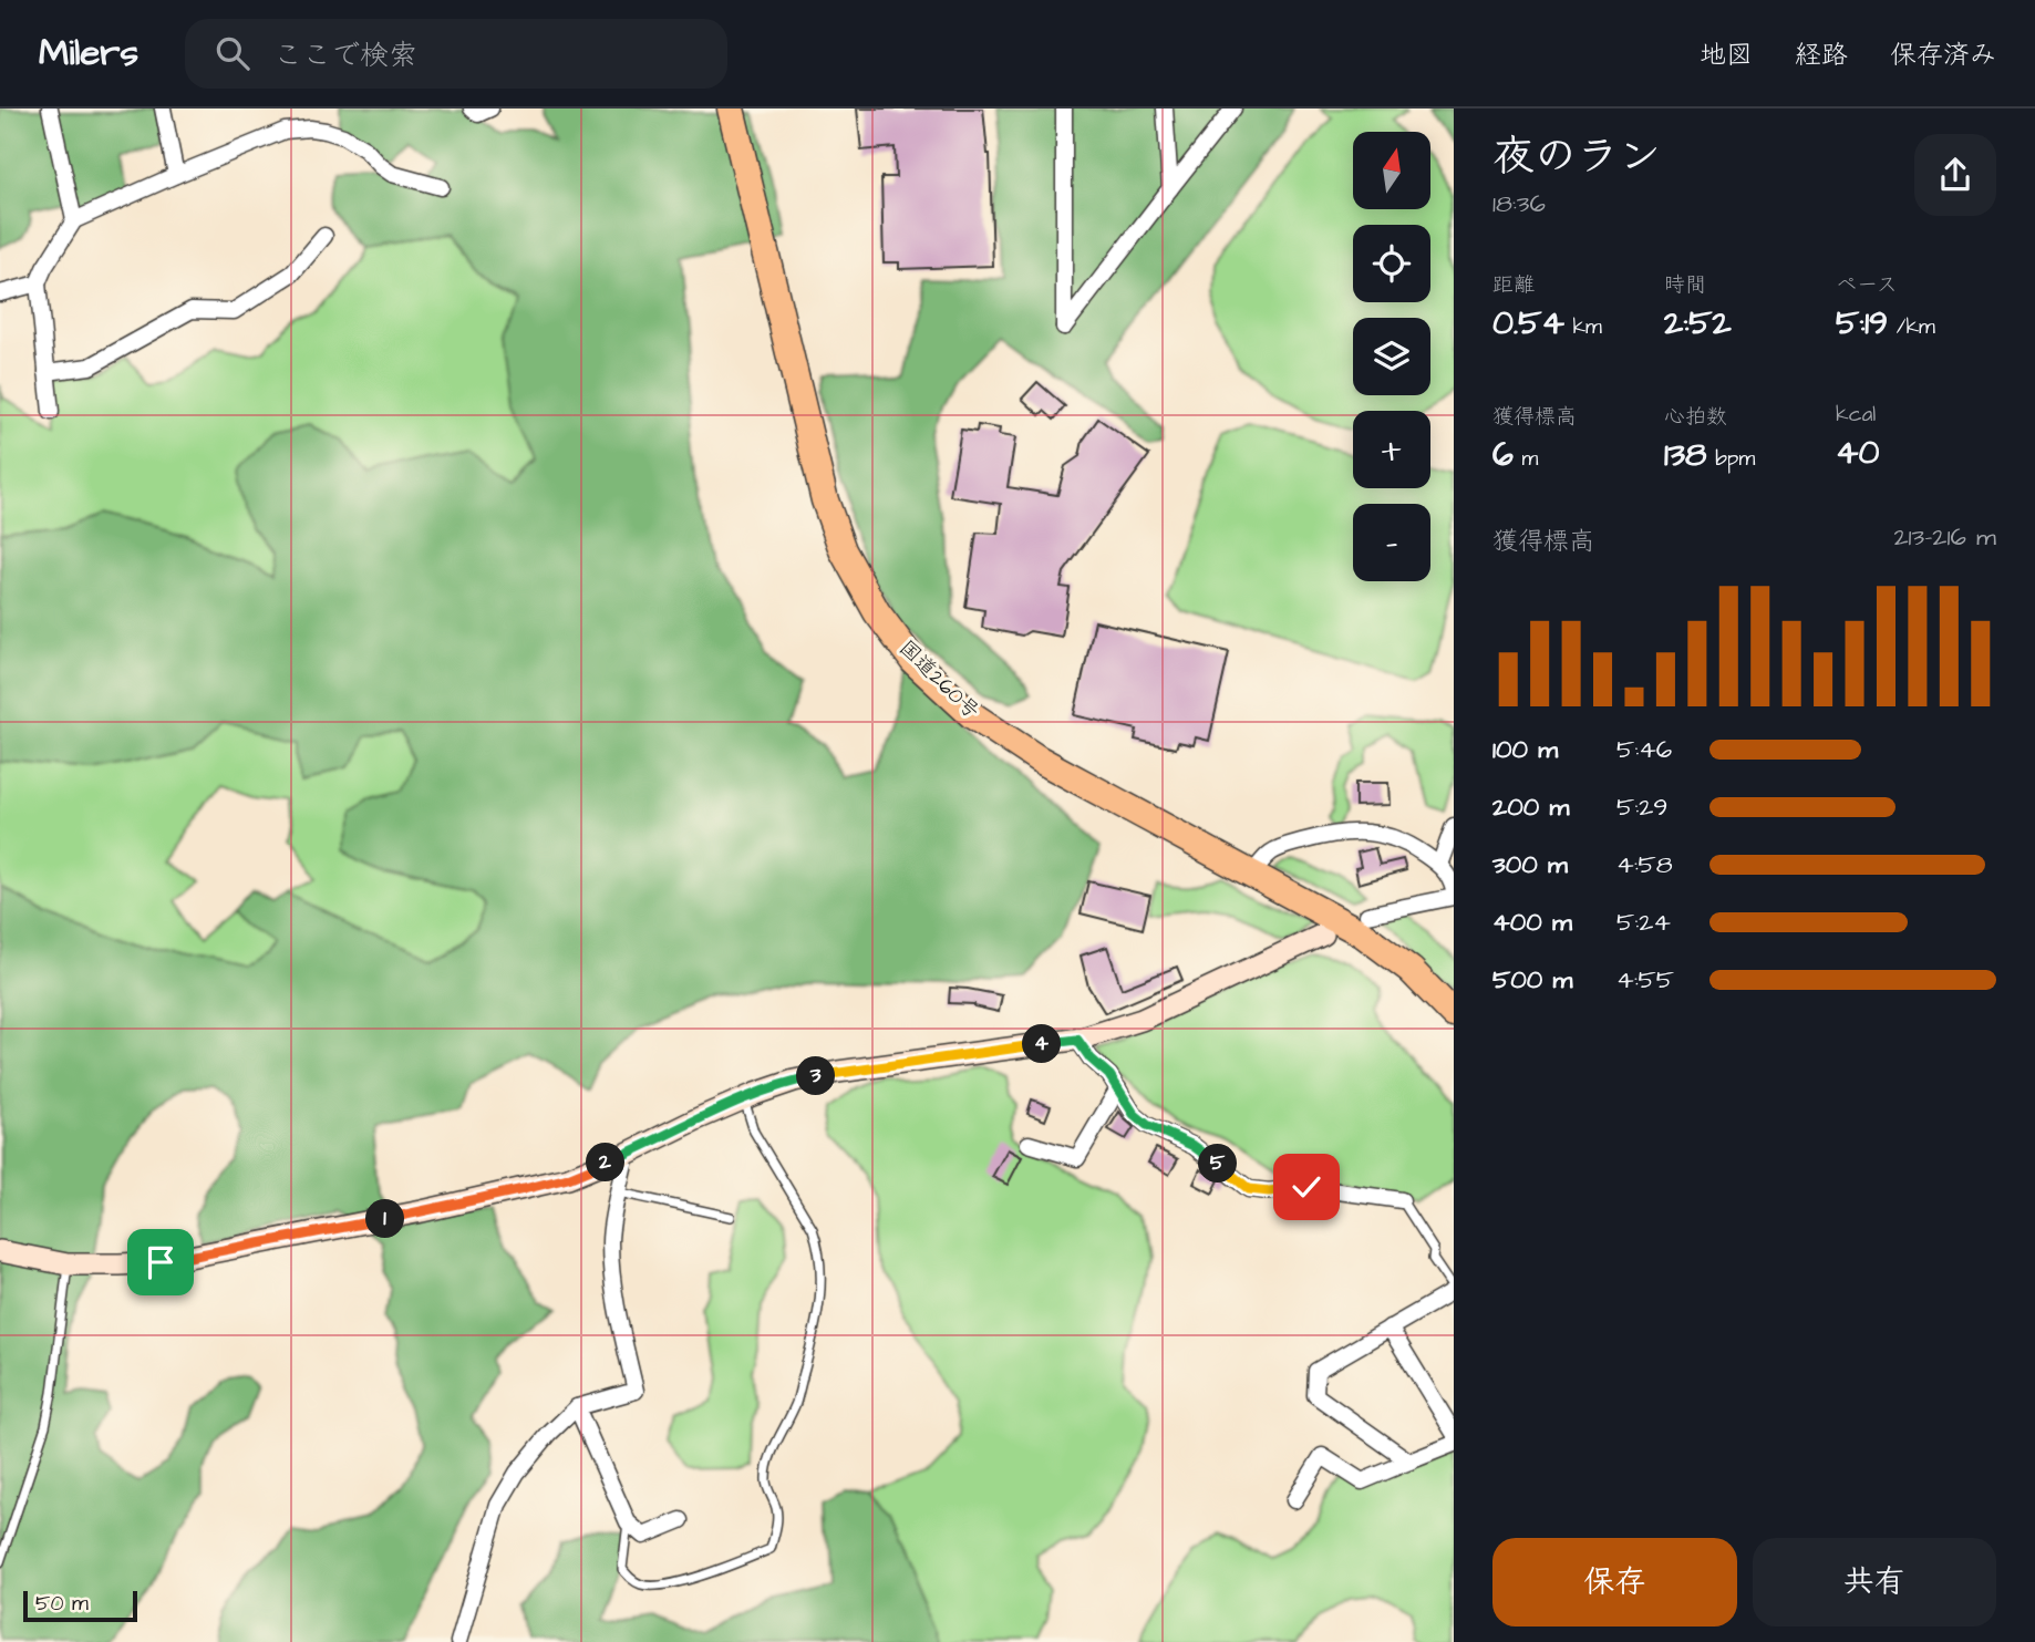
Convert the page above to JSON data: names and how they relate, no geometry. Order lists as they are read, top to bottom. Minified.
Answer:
{"streets":{"highway":["国道260号"]},"scale_bar":"50 m","north":"top","page":{"header":"Milers","search":"ここで検索","nav":["地図","経路","保存済み"],"heading":["夜のラン","18:36"],"map_buttons":["+","−"],"stats":[["距離","0.54 km"],["時間","2:52"],["ペース","5:19 /km"],["獲得標高","6 m"],["心拍数","138 bpm"],["kcal","40"]],"chart":["獲得標高","213–216 m"],"list":[{"name":"100 m","note":"5:46"},{"name":"200 m","note":"5:29"},{"name":"300 m","note":"4:58"},{"name":"400 m","note":"5:24"},{"name":"500 m","note":"4:55"}],"pins":["4","3","2","5","1"],"buttons":["保存","共有"],"scale":"50 m"}}
